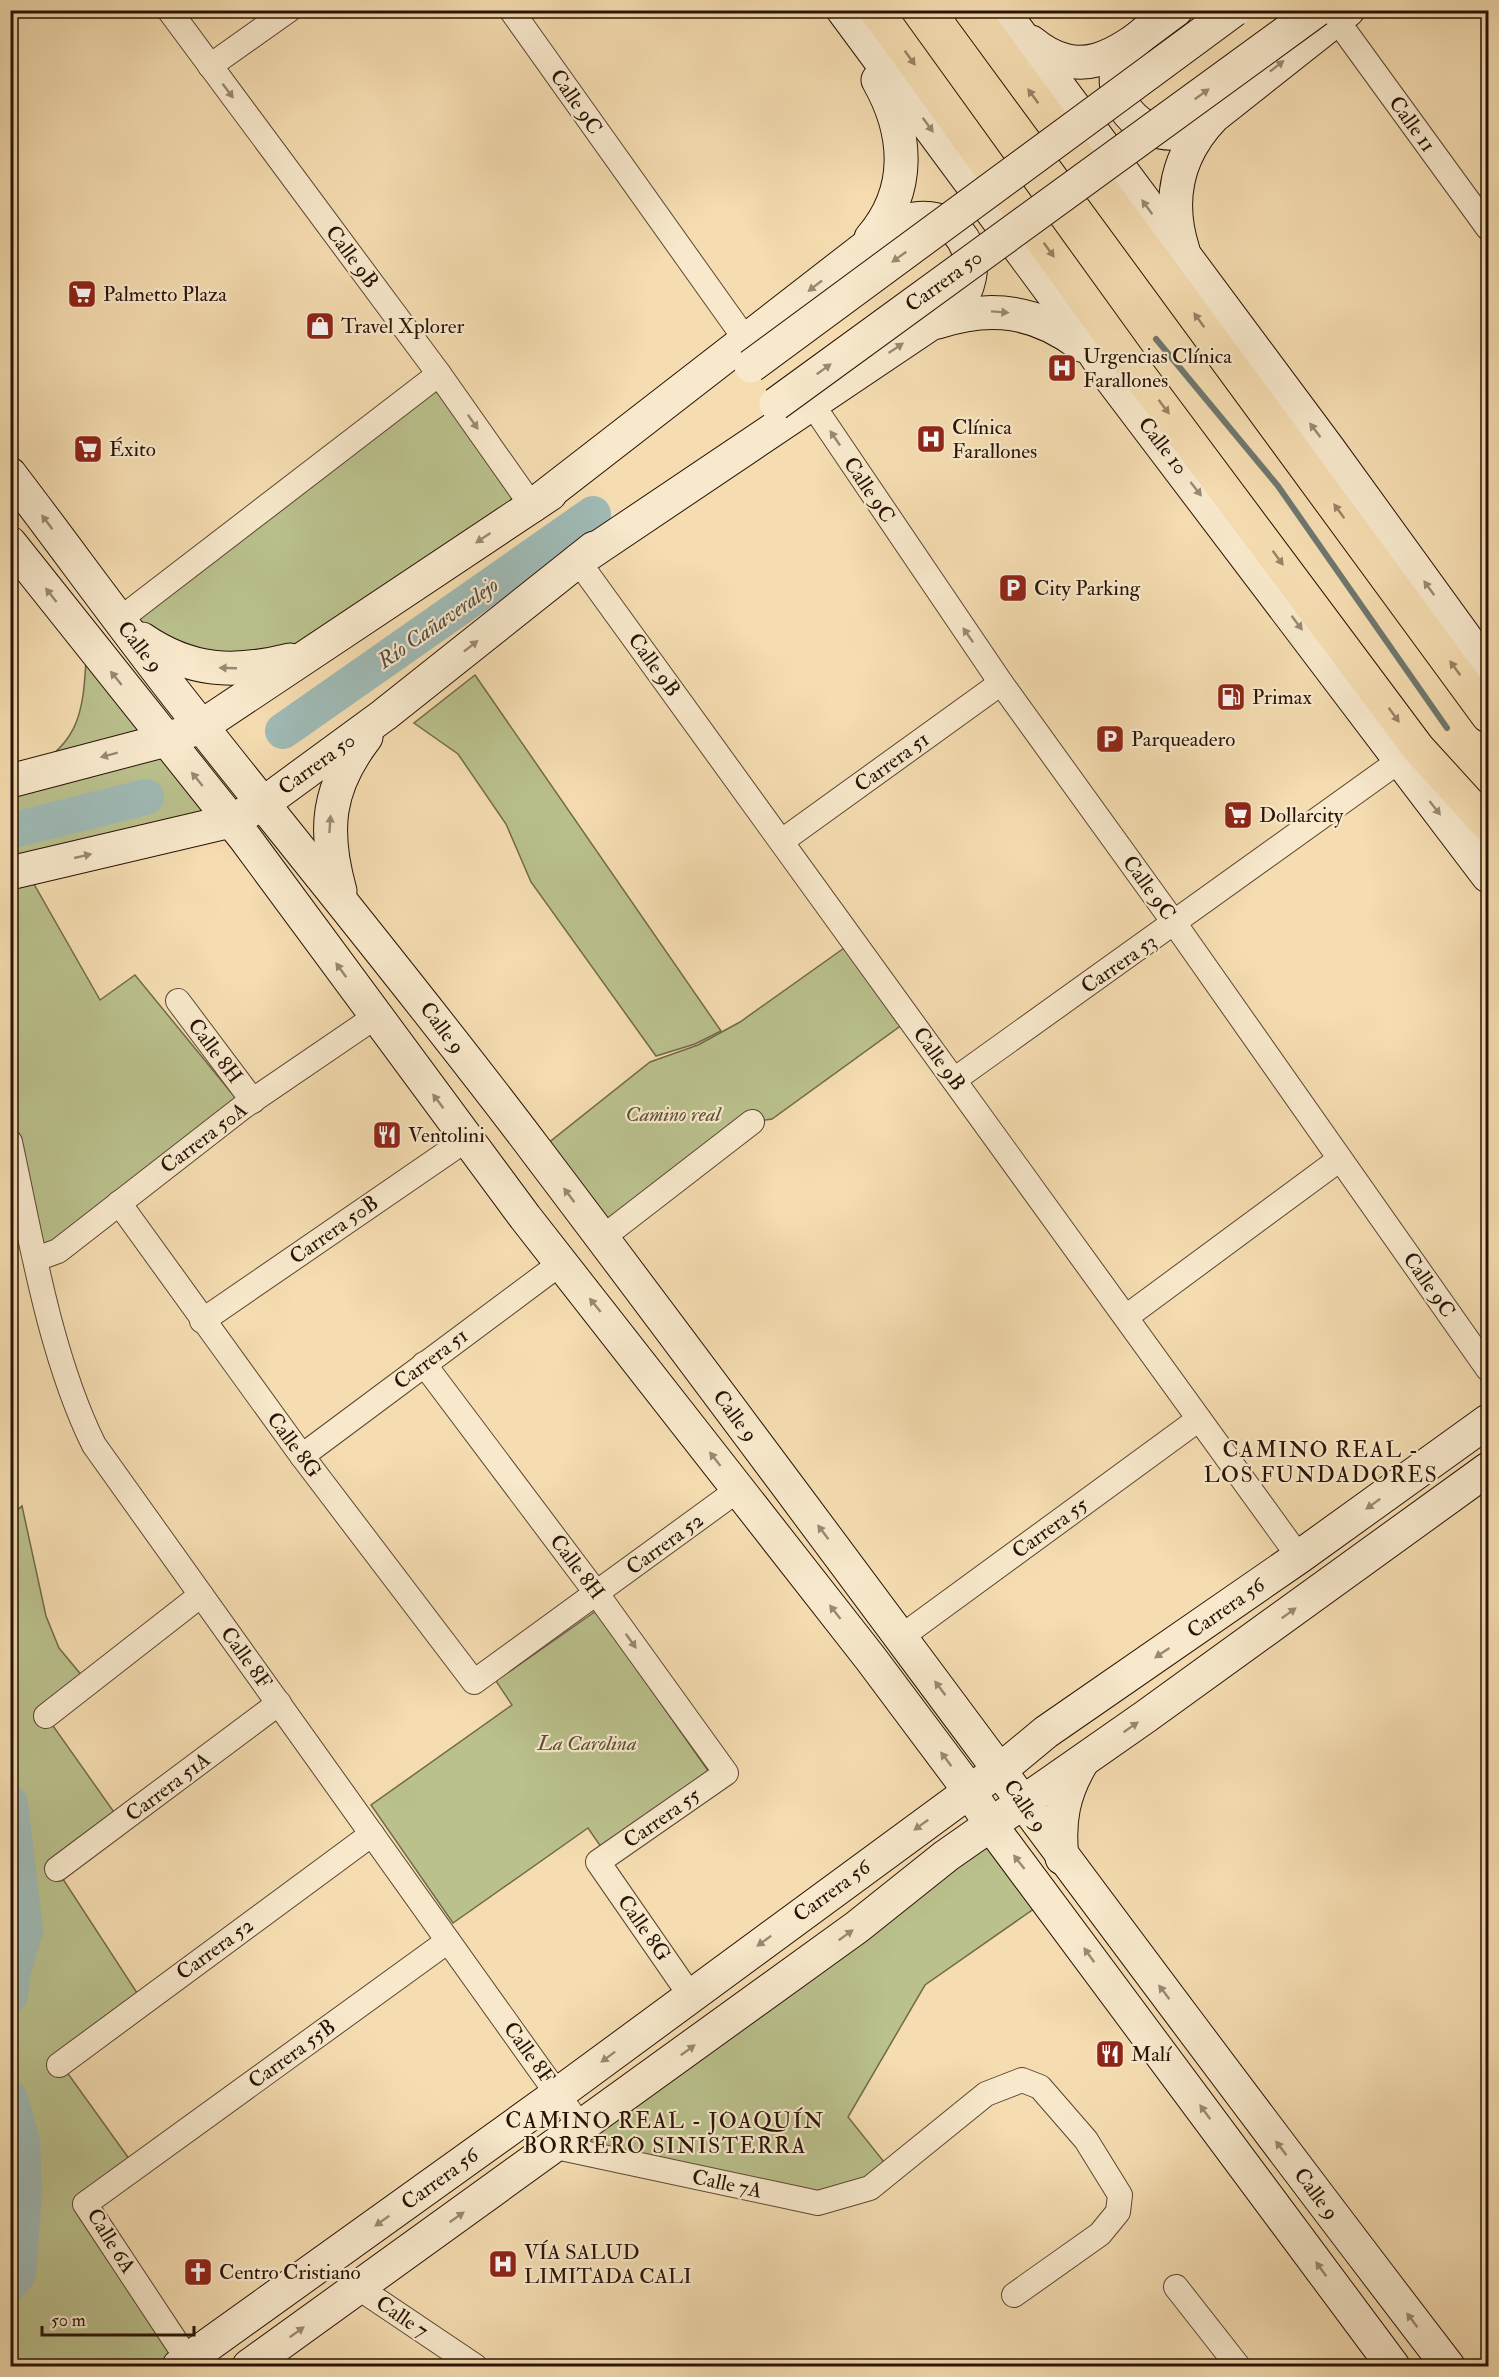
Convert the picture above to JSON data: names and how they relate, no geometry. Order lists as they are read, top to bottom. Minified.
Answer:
{"streets":{"main road":["Carrera 50","Calle 10","Calle 9","Carrera 56"],"street":["Calle 9C","Calle 11","Calle 9B","Carrera 51","Carrera 53","Calle 8H","Carrera 50A","Carrera 50B","Calle 8G","Carrera 55","Carrera 52","Calle 8F","Carrera 51A","Carrera 55B","Calle 7A","Calle 6A","Calle 7"]},"crossings":[["Calle 9C","Carrera 50"],["Calle 9C","Carrera 51"],["Calle 9C","Carrera 53"],["Calle 11","Carrera 50"],["Calle 9B","Carrera 50"],["Calle 9B","Carrera 51"],["Calle 9B","Carrera 53"],["Calle 9B","Carrera 55"],["Calle 9B","Carrera 56"],["Carrera 50","Calle 9"],["Calle 10","Carrera 53"],["Calle 9","Carrera 51"],["Calle 9","Carrera 50A"],["Calle 9","Carrera 50B"],["Calle 9","Carrera 55"],["Calle 9","Carrera 52"],["Calle 9","Carrera 56"],["Carrera 51","Calle 8H"],["Carrera 51","Calle 8G"],["Calle 8H","Carrera 50A"],["Calle 8H","Carrera 55"],["Calle 8H","Carrera 52"],["Carrera 50A","Calle 8G"],["Carrera 50A","Calle 8F"],["Carrera 50B","Calle 8G"],["Calle 8G","Carrera 55"],["Calle 8G","Carrera 52"],["Calle 8G","Carrera 56"],["Carrera 52","Calle 8F"],["Carrera 56","Calle 8F"],["Carrera 56","Calle 7A"],["Carrera 56","Calle 6A"],["Carrera 56","Calle 7"],["Calle 8F","Carrera 51A"],["Calle 8F","Carrera 55B"],["Calle 8F","Calle 7A"],["Carrera 55B","Calle 6A"]],"districts":["CAMINO REAL - LOS FUNDADORES","CAMINO REAL - JOAQUÍN BORRERO SINISTERRA"],"water":["Río Cañaveralejo"],"parks":["Camino real","La Carolina"],"places":{"supermarket":["Palmetto Plaza","Éxito","Dollarcity"],"shop":["Travel Xplorer"],"hospital":["Urgencias Clínica Farallones","Clínica Farallones","VÍA SALUD LIMITADA CALI"],"parking":["City Parking","Parqueadero"],"fuel station":["Primax"],"restaurant":["Ventolini","Malí"],"church":["Centro Cristiano"]},"scale_bar":"50 m"}
